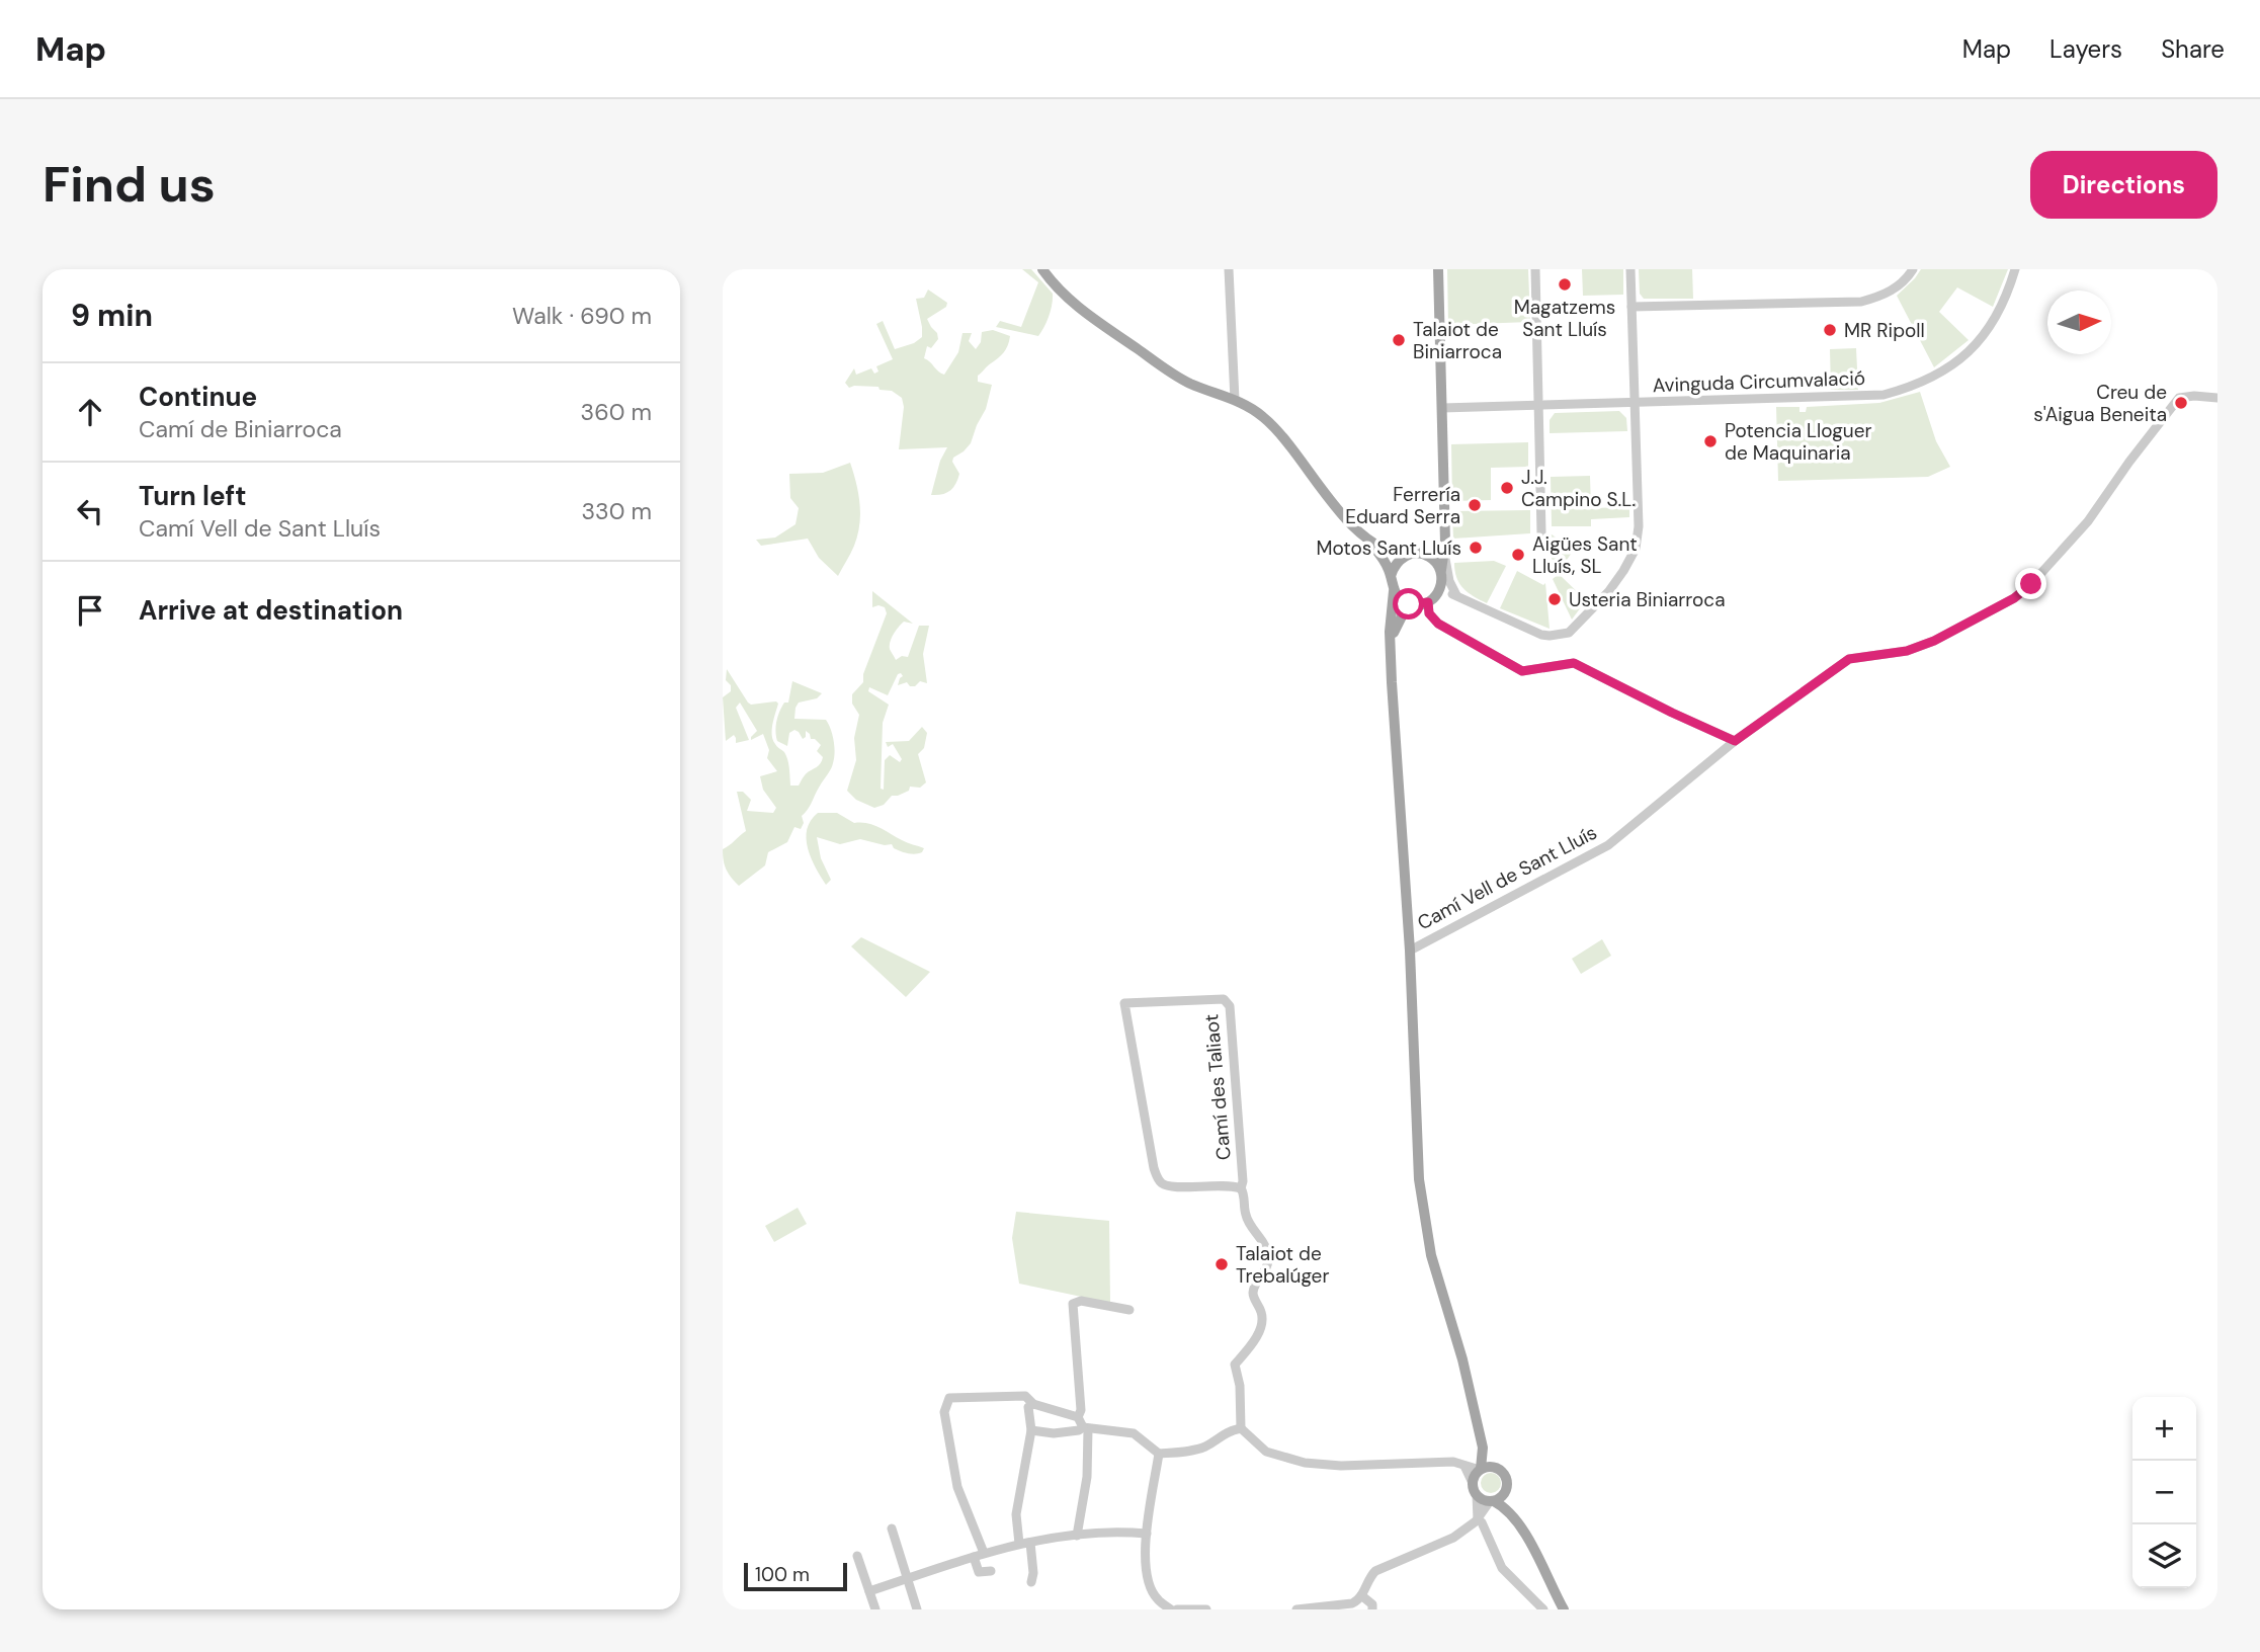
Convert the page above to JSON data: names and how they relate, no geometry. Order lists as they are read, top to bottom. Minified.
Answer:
{"streets":{"street":["Avinguda Circumvalació","Camí Vell de Sant Lluís","Camí des Taliaot"]},"places":["Magatzems Sant Lluís","MR Ripoll","Talaiot de Biniarroca","Creu de s'Aigua Beneita","Potencia Lloguer de Maquinaria","J.J. Campino S.L.","Ferrería Eduard Serra","Motos Sant Lluís","Aigües Sant Lluís, SL","Usteria Biniarroca","Talaiot de Trebalúger"],"scale_bar":"100 m","north":"right","page":{"header":"Map","nav":["Map","Layers","Share"],"buttons":"Directions","title":"Find us","heading":["9 min","Walk · 690 m"],"list":[["Continue","Camí de Biniarroca","360 m"],["Turn left","Camí Vell de Sant Lluís","330 m"],"Arrive at destination"],"map_buttons":["+","−"],"scale":"100 m"}}
